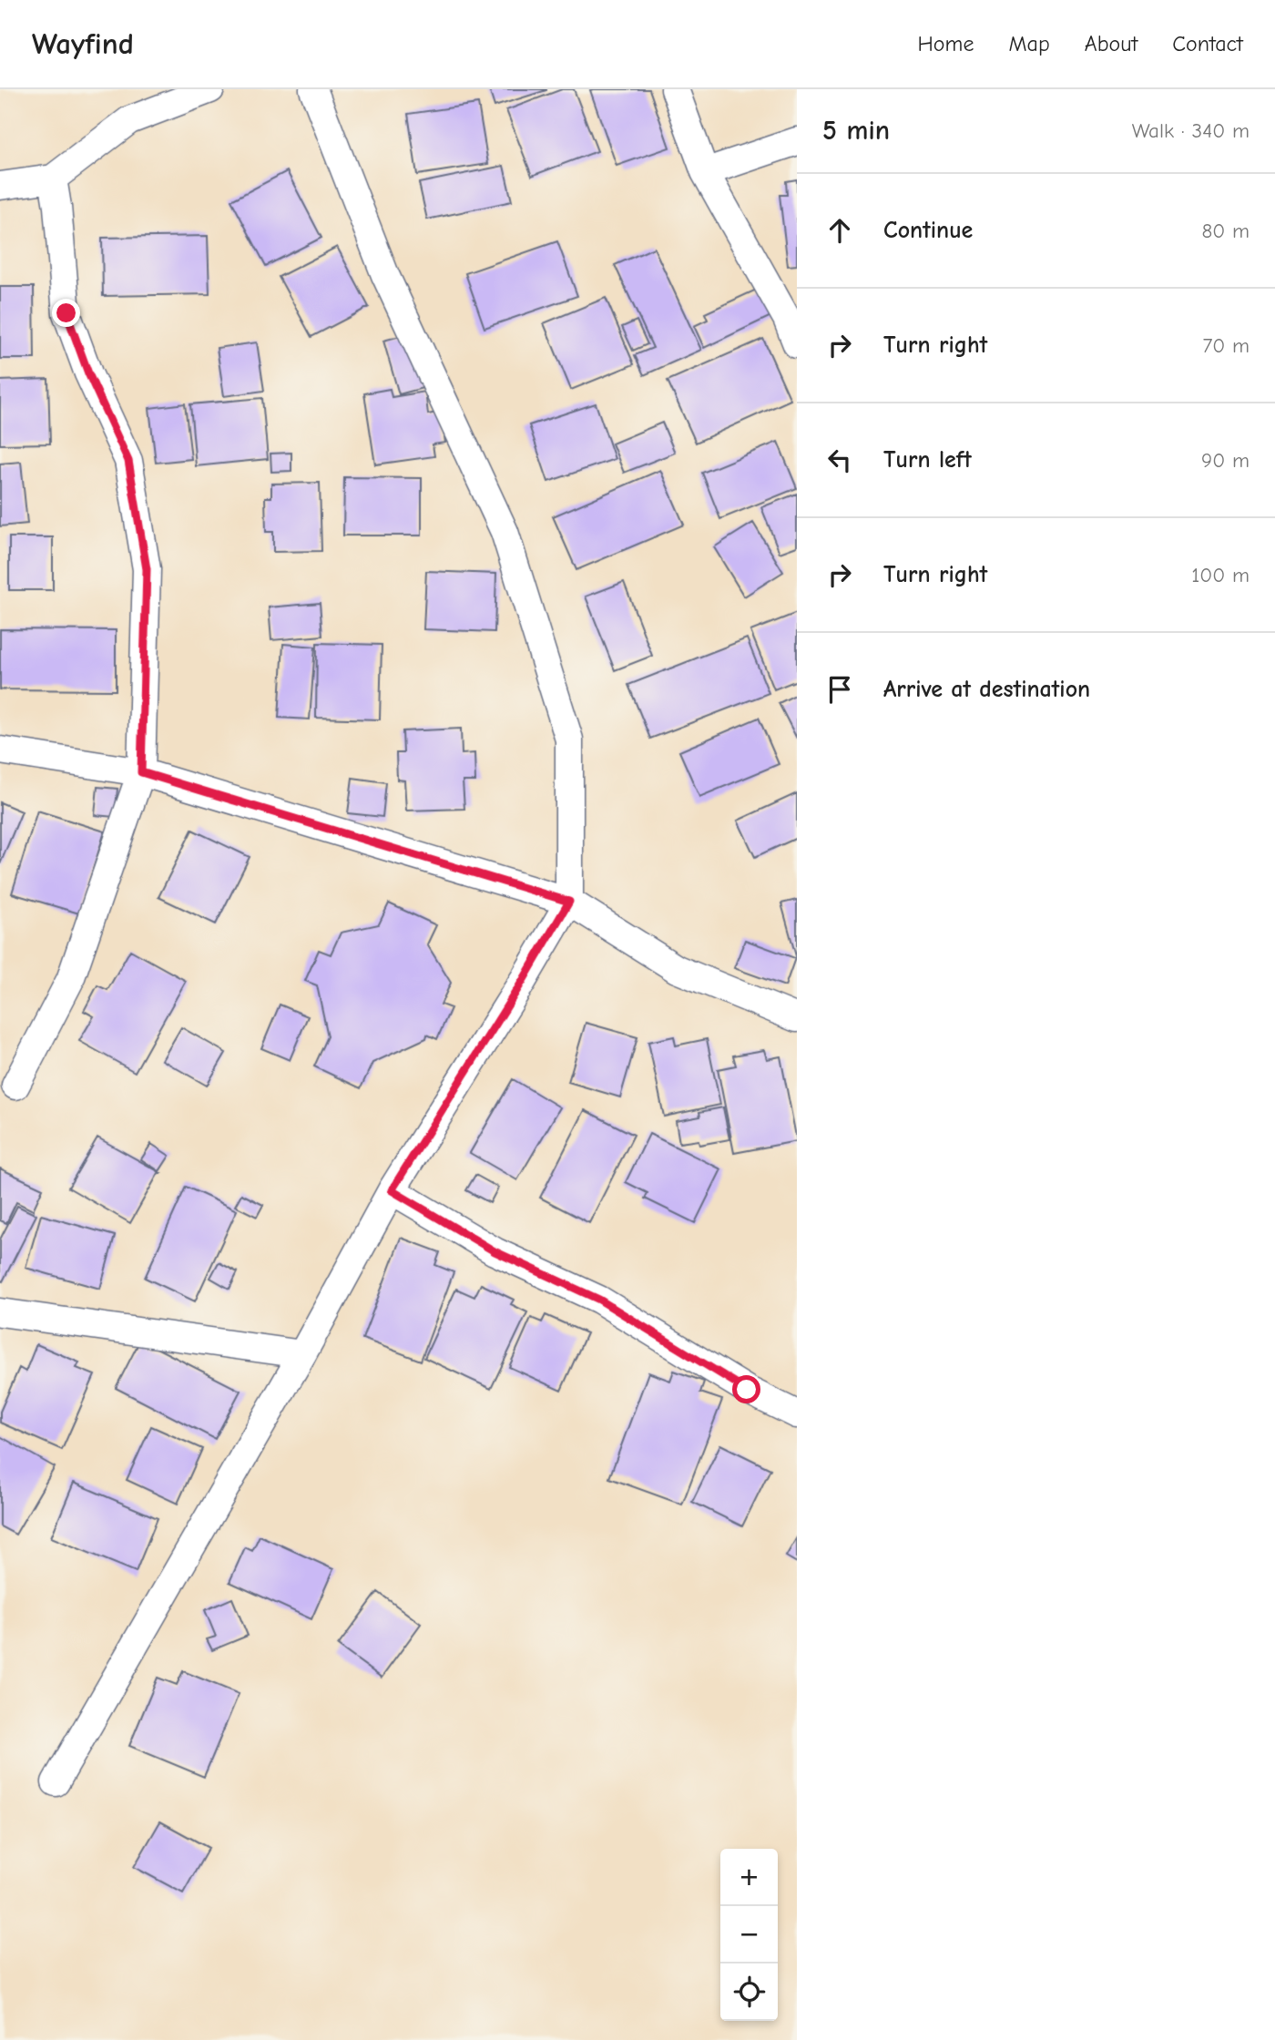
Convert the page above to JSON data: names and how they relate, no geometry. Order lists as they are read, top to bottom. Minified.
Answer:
{"page":{"header":"Wayfind","nav":["Home","Map","About","Contact"],"heading":["5 min","Walk · 340 m"],"list":[["Continue","80 m"],["Turn right","70 m"],["Turn left","90 m"],["Turn right","100 m"],"Arrive at destination"],"map_buttons":["+","−"]}}
